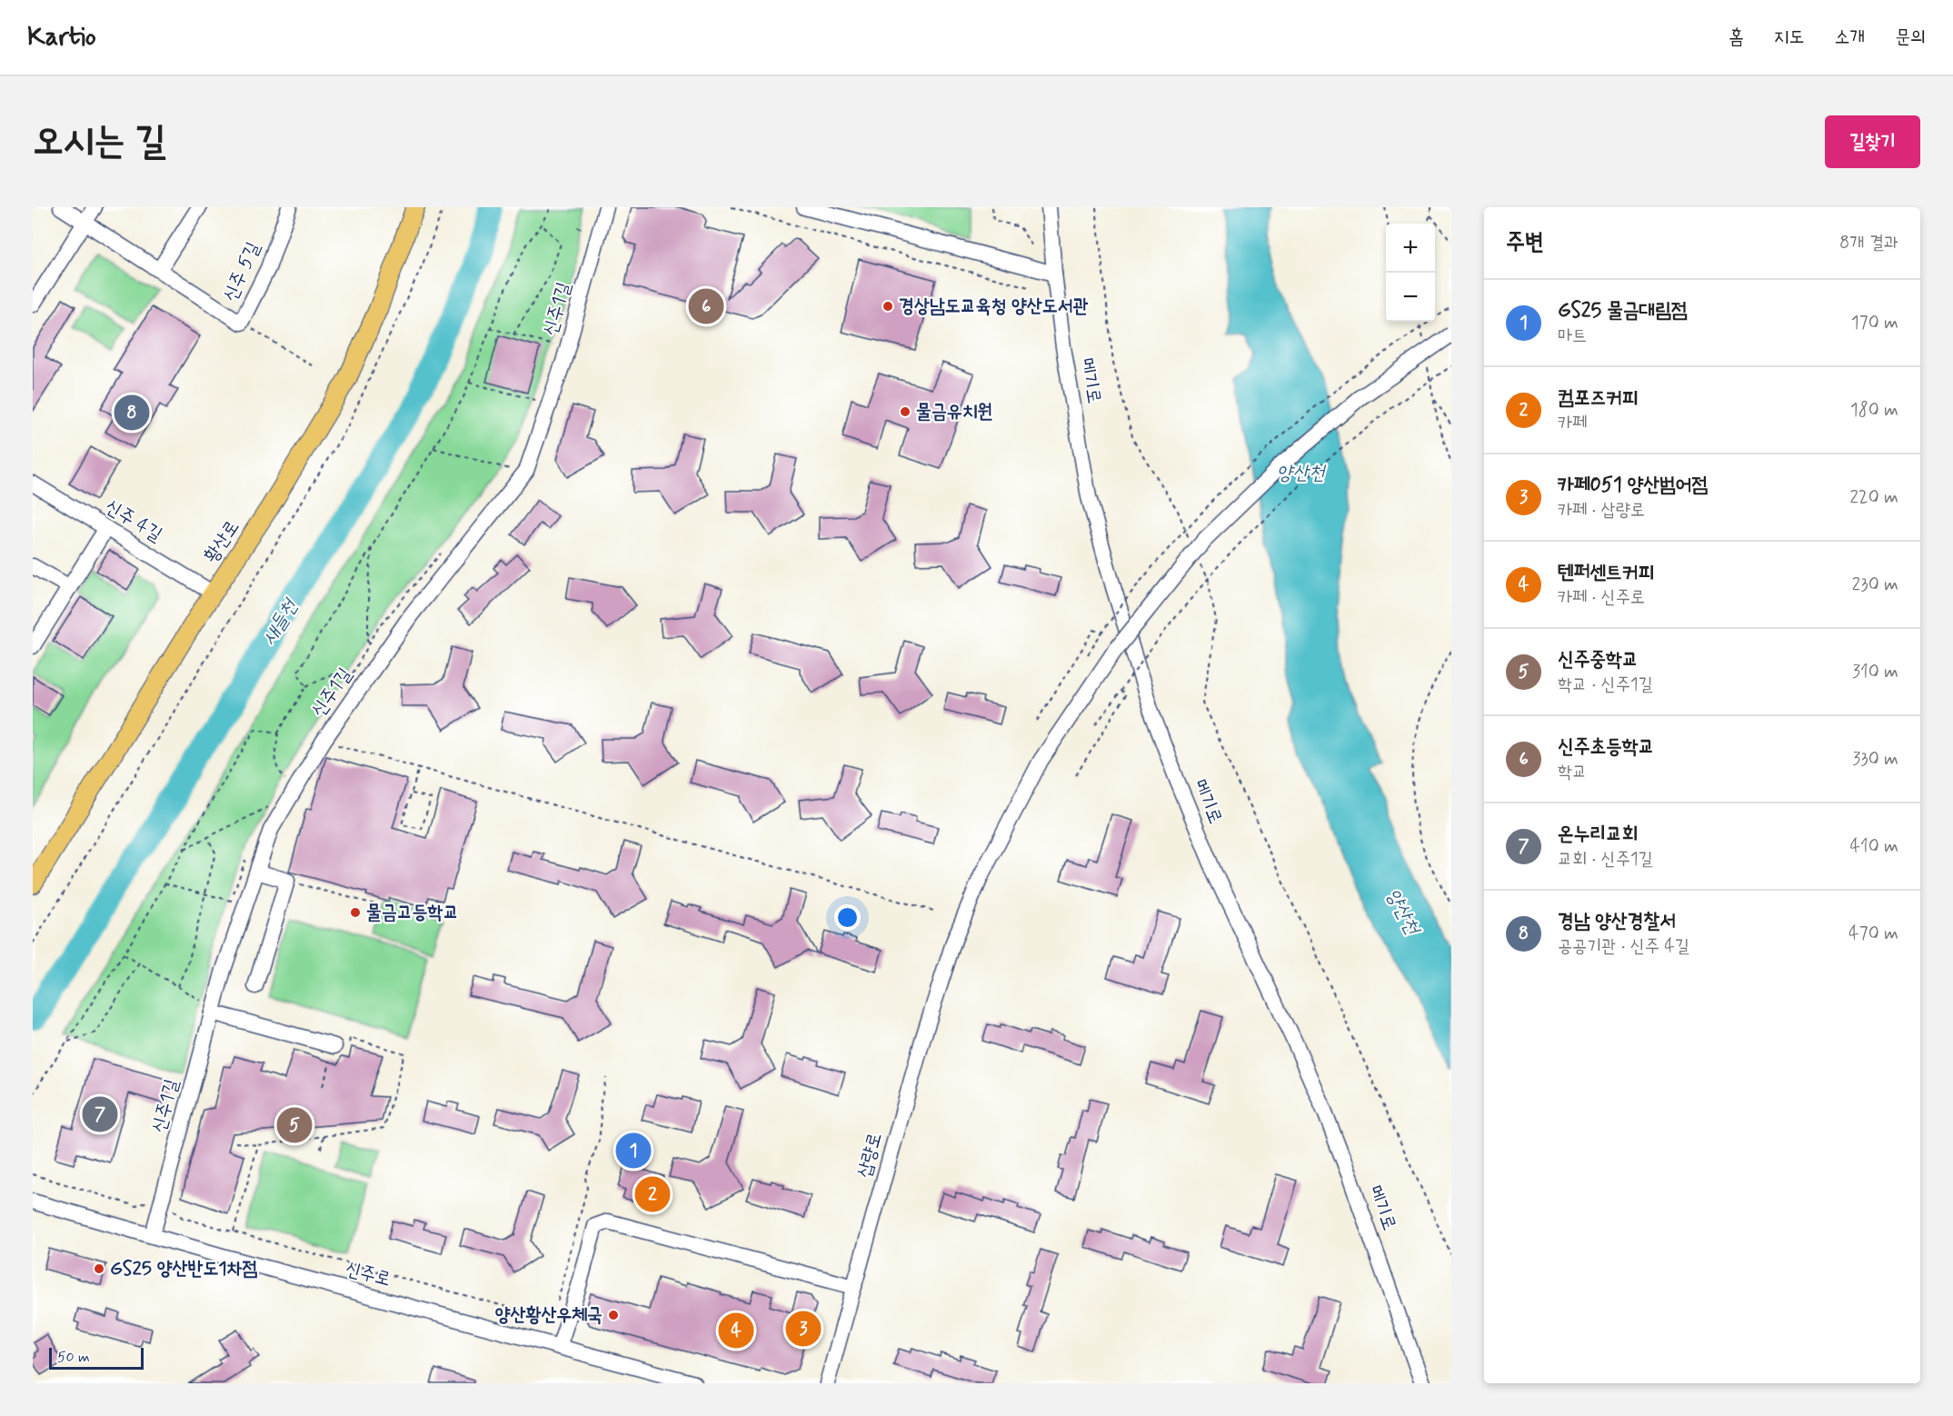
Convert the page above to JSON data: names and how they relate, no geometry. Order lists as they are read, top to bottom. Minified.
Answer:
{"streets":{"main road":["황산로"],"street":["신주 5길","신주1길","메기로","신주 4길","삽량로","신주로"]},"crossings":[["신주1길","신주로"],["신주 4길","황산로"]],"water":["양산천","새들천"],"places":["경상남도교육청 양산도서관","물금유치원","물금고등학교","GS25 양산반도1차점","양산황산우체국"],"scale_bar":"50 m","page":{"header":"Kartio","nav":["홈","지도","소개","문의"],"buttons":"길찾기","title":"오시는 길","heading":["주변","8개 결과"],"map_buttons":["+","−"],"list":[{"mark":"1","name":"GS25 물금대림점","note":"마트","value":"170 m"},{"mark":"2","name":"컴포즈커피","note":"카페","value":"180 m"},{"mark":"3","name":"카페051 양산범어점","note":"카페 · 삽량로","value":"220 m"},{"mark":"4","name":"텐퍼센트커피","note":"카페 · 신주로","value":"230 m"},{"mark":"5","name":"신주중학교","note":"학교 · 신주1길","value":"310 m"},{"mark":"6","name":"신주초등학교","note":"학교","value":"330 m"},{"mark":"7","name":"온누리교회","note":"교회 · 신주1길","value":"410 m"},{"mark":"8","name":"경남 양산경찰서","note":"공공기관 · 신주 4길","value":"470 m"}],"pins":["6","8","7","5","1","2","3","4"],"scale":"50 m"}}
